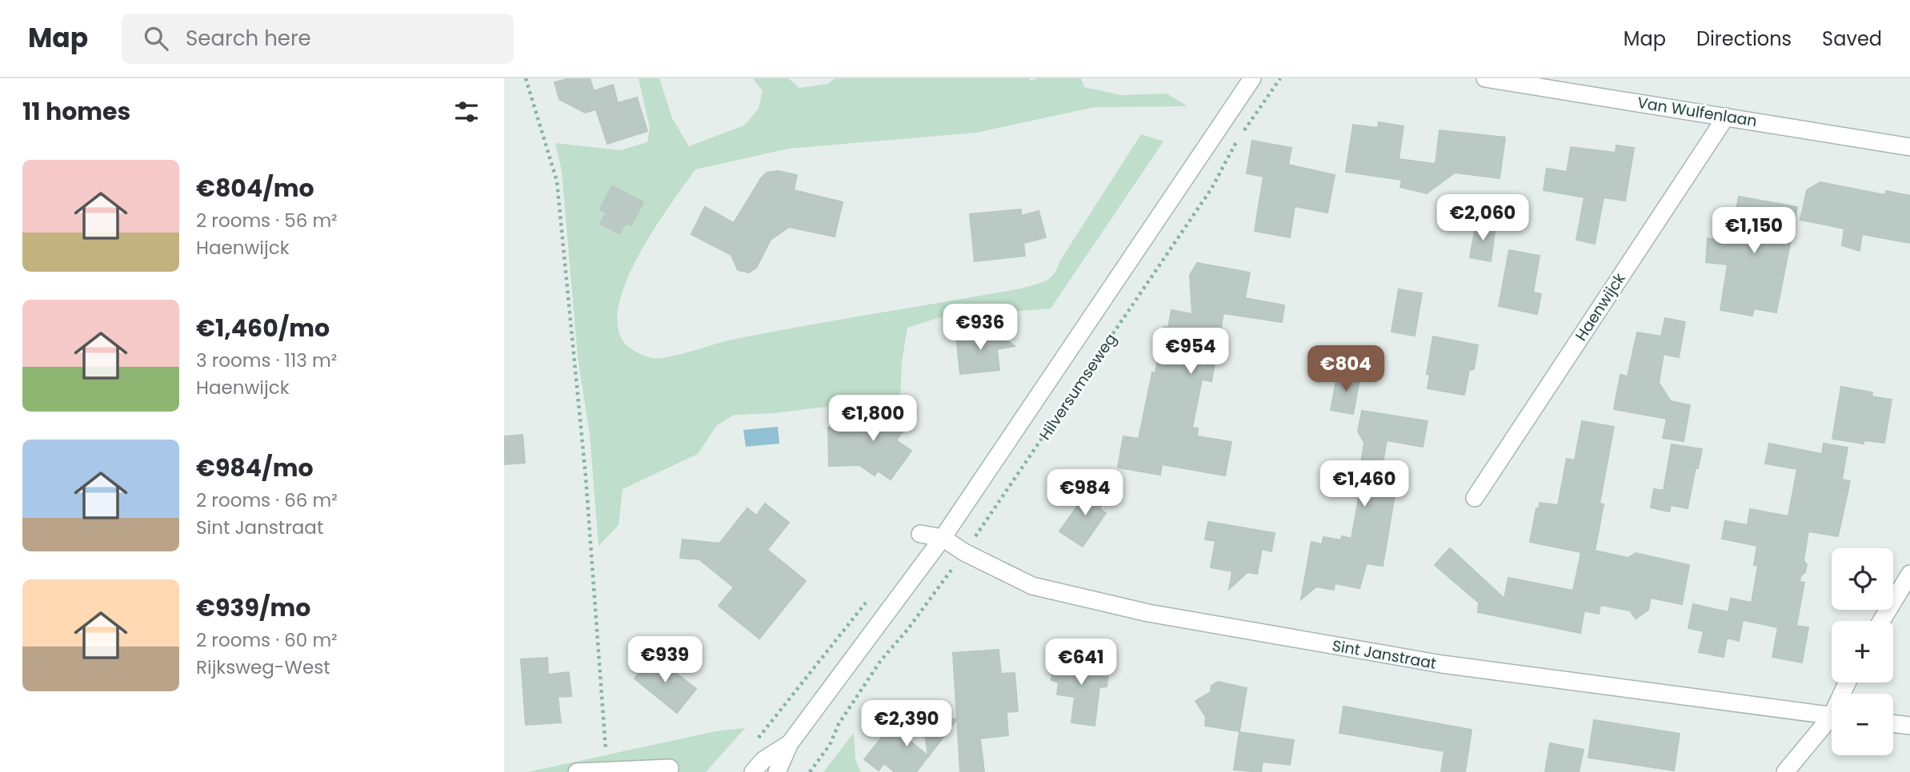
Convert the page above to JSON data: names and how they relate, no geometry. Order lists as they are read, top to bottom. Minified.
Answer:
{"streets":{"street":["Van Wulfenlaan","Haenwijck","Hilversumseweg","Sint Janstraat"]},"crossings":[["Van Wulfenlaan","Haenwijck"],["Hilversumseweg","Sint Janstraat"]],"page":{"header":"Map","search":"Search here","nav":["Map","Directions","Saved"],"heading":"11 homes","list":[{"name":"€804/mo","note":"2 rooms · 56 m² · Haenwijck"},{"name":"€1,460/mo","note":"3 rooms · 113 m² · Haenwijck"},{"name":"€984/mo","note":"2 rooms · 66 m² · Sint Janstraat"},{"name":"€939/mo","note":"2 rooms · 60 m² · Rijksweg-West"}],"price":["€2,060","€1,150","€936","€954","€804","€1,800","€1,460","€984","€939","€641","€2,390"],"map_buttons":["+","−"]}}
